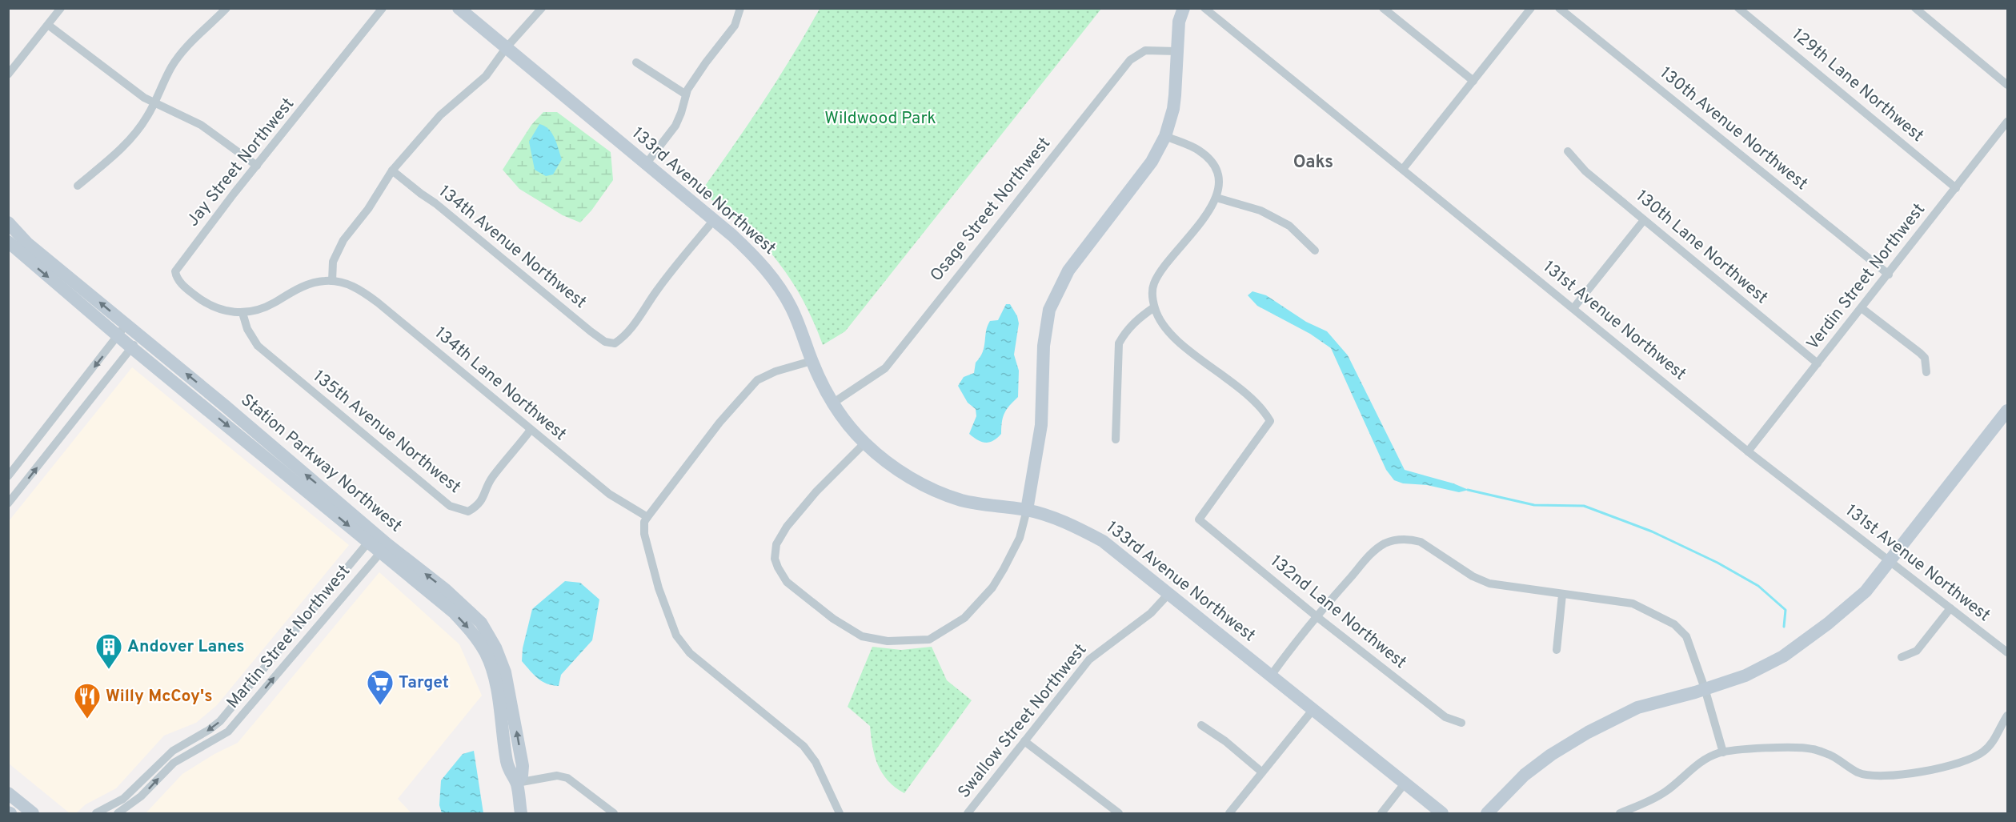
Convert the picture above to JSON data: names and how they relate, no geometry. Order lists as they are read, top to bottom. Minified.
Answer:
{"streets":{"street":["129th Lane Northwest","130th Avenue Northwest","Jay Street Northwest","133rd Avenue Northwest","Osage Street Northwest","134th Avenue Northwest","130th Lane Northwest","Verdin Street Northwest","131st Avenue Northwest","134th Lane Northwest","135th Avenue Northwest","Station Parkway Northwest","132nd Lane Northwest","Martin Street Northwest","Swallow Street Northwest"]},"crossings":[["129th Lane Northwest","Verdin Street Northwest"],["130th Avenue Northwest","Verdin Street Northwest"],["Jay Street Northwest","135th Avenue Northwest"],["133rd Avenue Northwest","Osage Street Northwest"],["133rd Avenue Northwest","134th Avenue Northwest"],["133rd Avenue Northwest","Swallow Street Northwest"],["130th Lane Northwest","Verdin Street Northwest"],["Verdin Street Northwest","131st Avenue Northwest"],["134th Lane Northwest","135th Avenue Northwest"],["Station Parkway Northwest","Martin Street Northwest"]],"districts":["Oaks"],"parks":["Wildwood Park"],"places":{"building":["Andover Lanes"],"supermarket":["Target"],"restaurant":["Willy McCoy's"]}}
